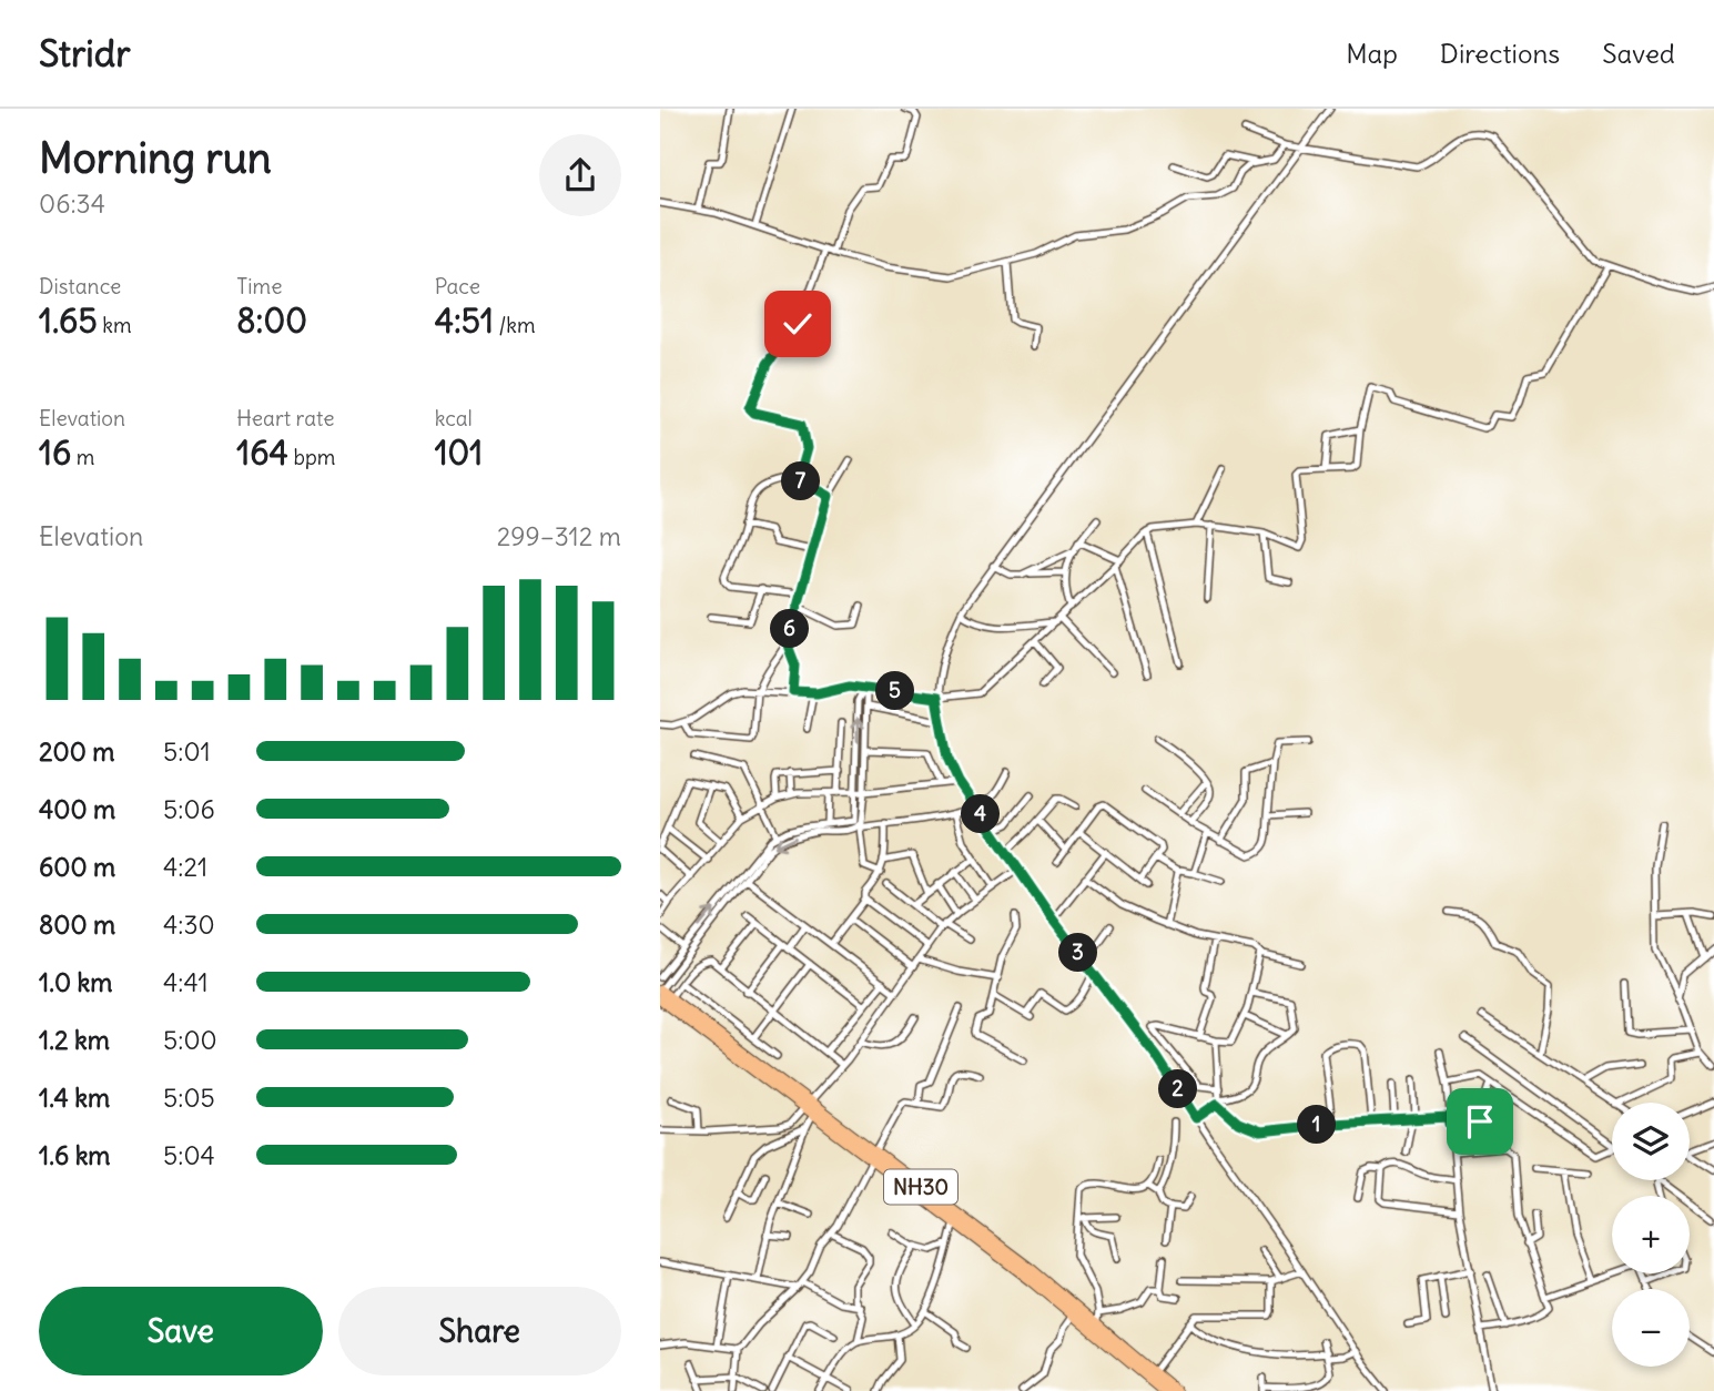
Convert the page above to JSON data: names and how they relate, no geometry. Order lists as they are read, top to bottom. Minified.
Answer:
{"streets":{"highway":["NH30"]},"page":{"header":"Stridr","nav":["Map","Directions","Saved"],"heading":["Morning run","06:34"],"stats":[["Distance","1.65 km"],["Time","8:00"],["Pace","4:51 /km"],["Elevation","16 m"],["Heart rate","164 bpm"],["kcal","101"]],"pins":["7","6","5","4","3","2","1"],"chart":["Elevation","299–312 m"],"list":[{"name":"200 m","note":"5:01"},{"name":"400 m","note":"5:06"},{"name":"600 m","note":"4:21"},{"name":"800 m","note":"4:30"},{"name":"1.0 km","note":"4:41"},{"name":"1.2 km","note":"5:00"},{"name":"1.4 km","note":"5:05"},{"name":"1.6 km","note":"5:04"}],"map_buttons":["+","−"],"buttons":["Save","Share"]}}
